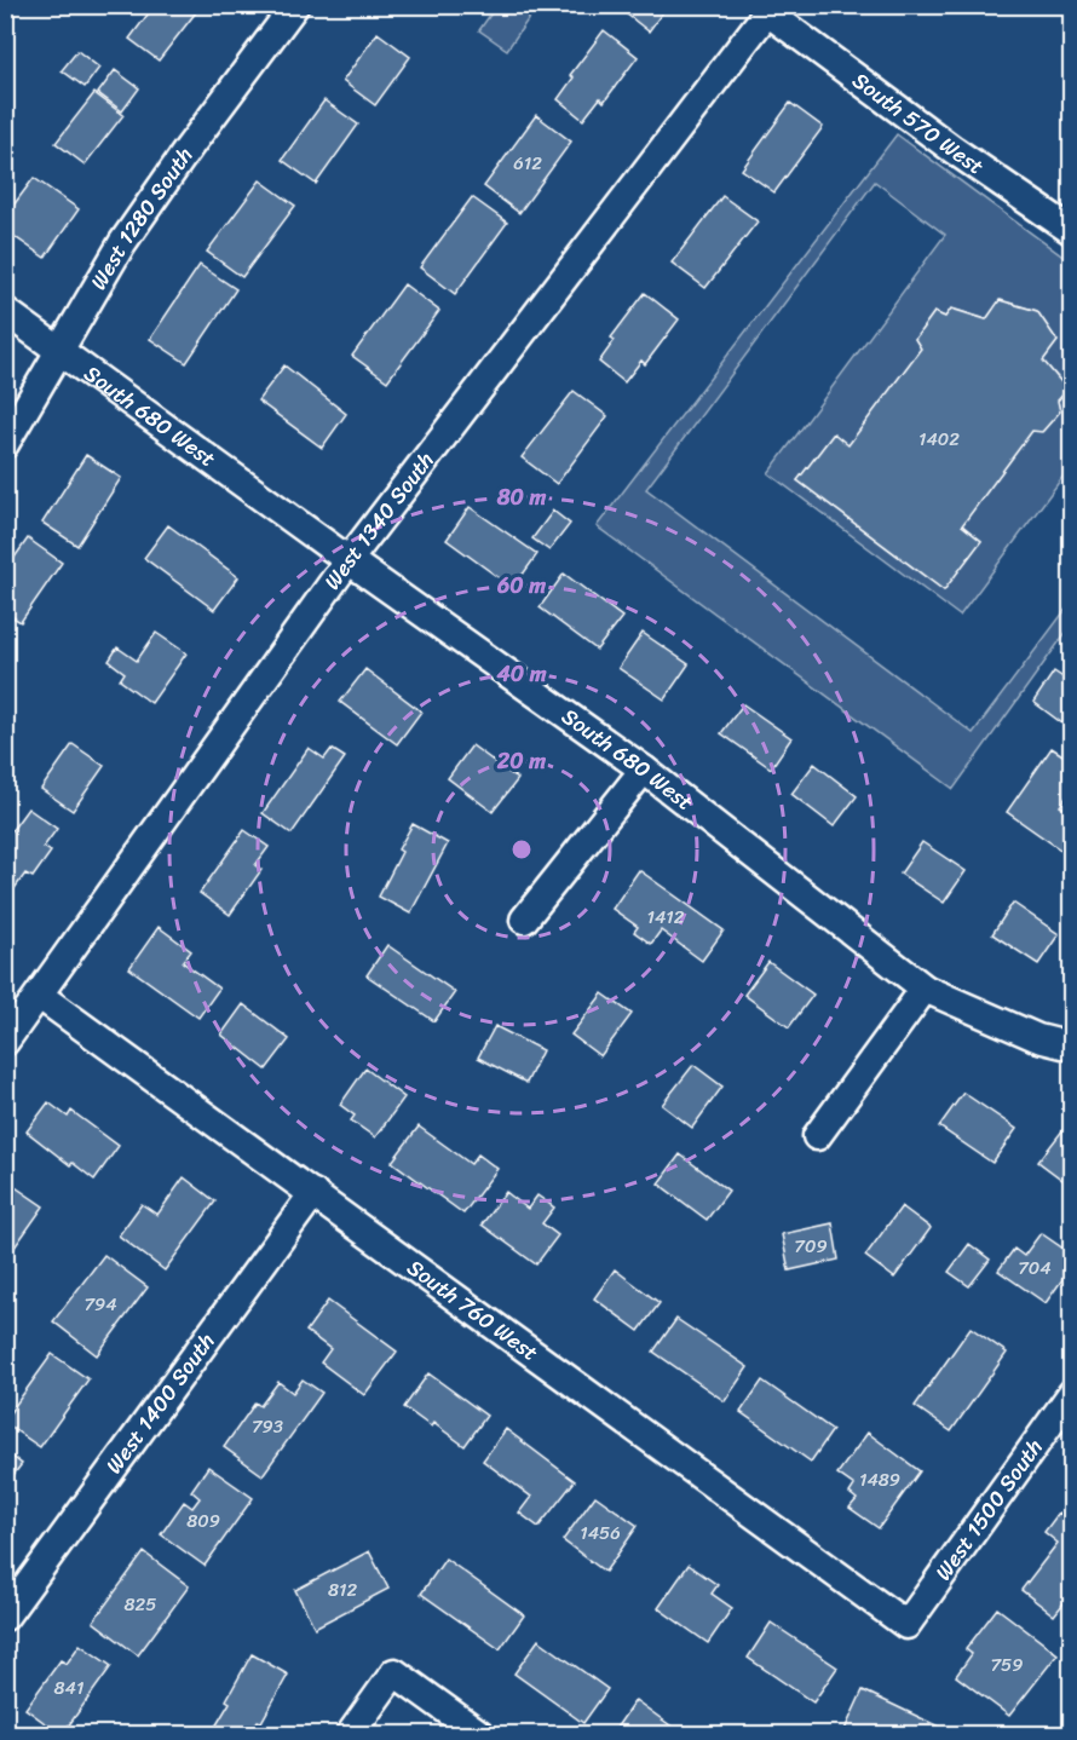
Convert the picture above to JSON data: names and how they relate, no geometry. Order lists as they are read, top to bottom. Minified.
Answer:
{"streets":{"street":["South 570 West","West 1280 South","South 680 West","West 1340 South","South 760 West","West 1400 South","West 1500 South"]},"crossings":[["South 570 West","West 1340 South"],["West 1280 South","South 680 West"],["South 680 West","West 1340 South"],["West 1340 South","South 760 West"],["South 760 West","West 1400 South"],["South 760 West","West 1500 South"]],"house_numbers":["612","1402","1412","709","704","794","793","1489","809","1456","812","825","759","841"],"rings":["80 m","60 m","40 m","20 m"]}
